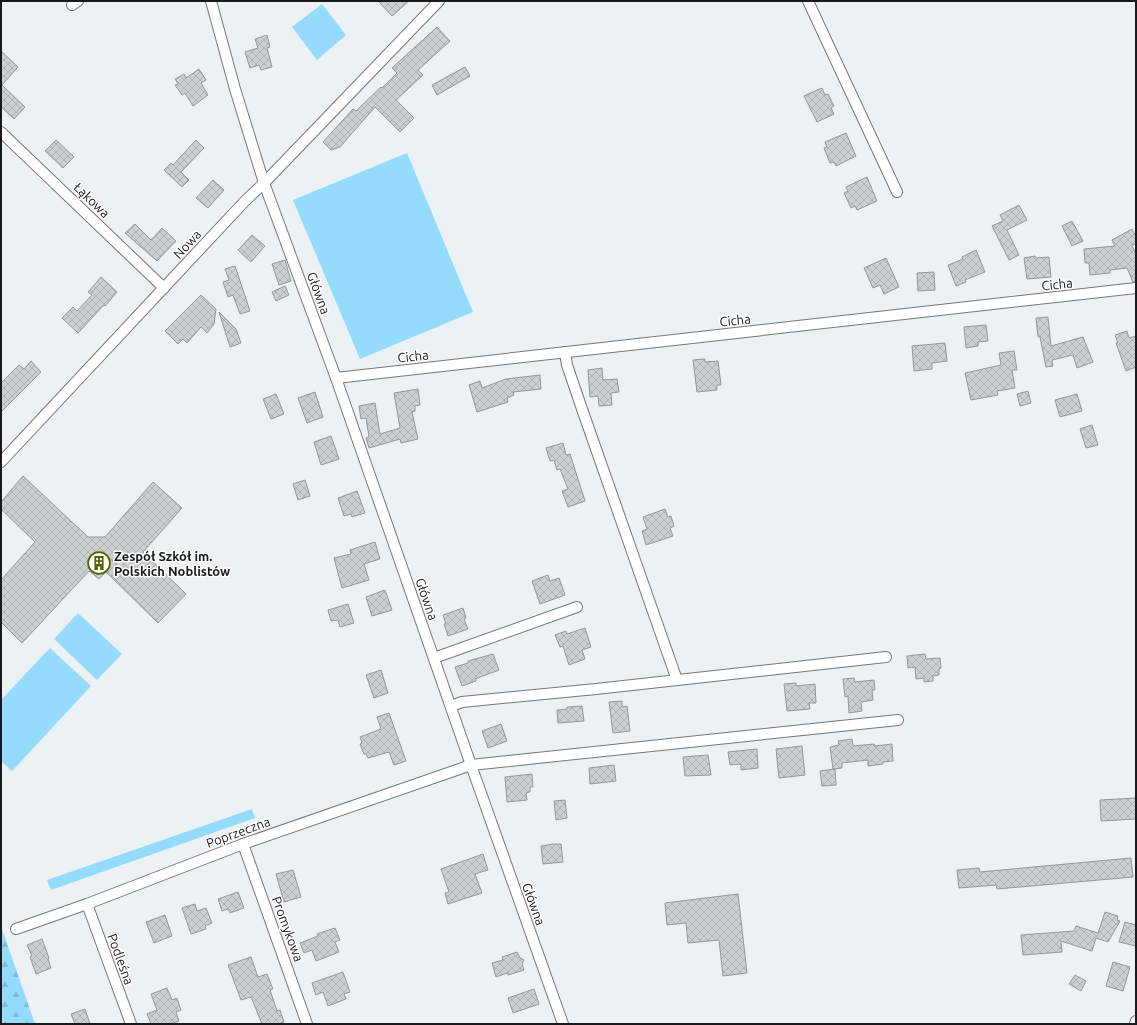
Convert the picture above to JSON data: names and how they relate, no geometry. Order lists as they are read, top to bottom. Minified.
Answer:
{"streets":{"street":["Łąkowa","Nowa","Cicha","Główna","Poprzeczna","Promykowa","Podleśna"]},"crossings":[["Łąkowa","Nowa"],["Nowa","Główna"],["Cicha","Główna"],["Główna","Poprzeczna"],["Poprzeczna","Promykowa"],["Poprzeczna","Podleśna"]],"places":{"building":["Zespół Szkół im. Polskich Noblistów"]}}
